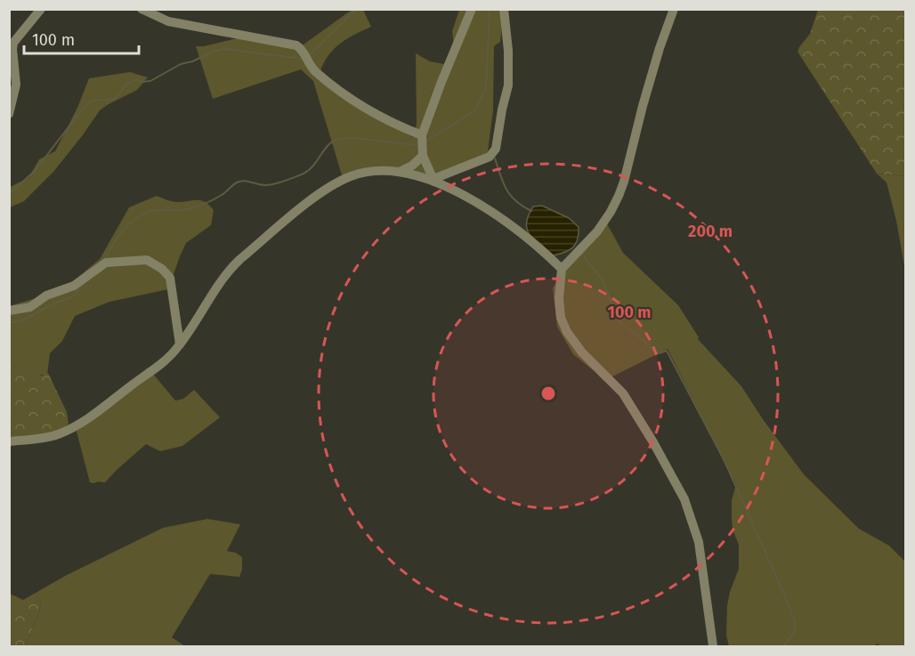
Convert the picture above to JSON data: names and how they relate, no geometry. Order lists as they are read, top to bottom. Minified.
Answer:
{"scale_bar":"100 m","rings":["200 m","100 m"]}
